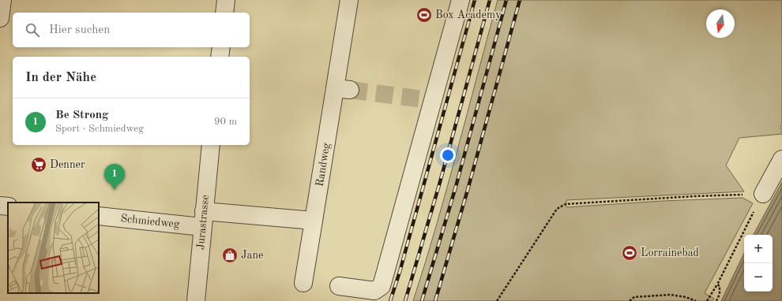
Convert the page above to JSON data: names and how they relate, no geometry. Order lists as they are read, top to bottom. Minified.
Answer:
{"streets":{"street":["Randweg","Schmiedweg","Jurastrasse"]},"crossings":[["Schmiedweg","Jurastrasse"]],"places":{"sports":["Box Academy","Lorrainebad"],"supermarket":["Denner"],"shop":["Jane"]},"north":"bottom","page":{"search":"Hier suchen","heading":"In der Nähe","list":[{"mark":"1","name":"Be Strong","note":"Sport · Schmiedweg","value":"90 m"}],"pins":"1","map_buttons":["+","−"]}}
